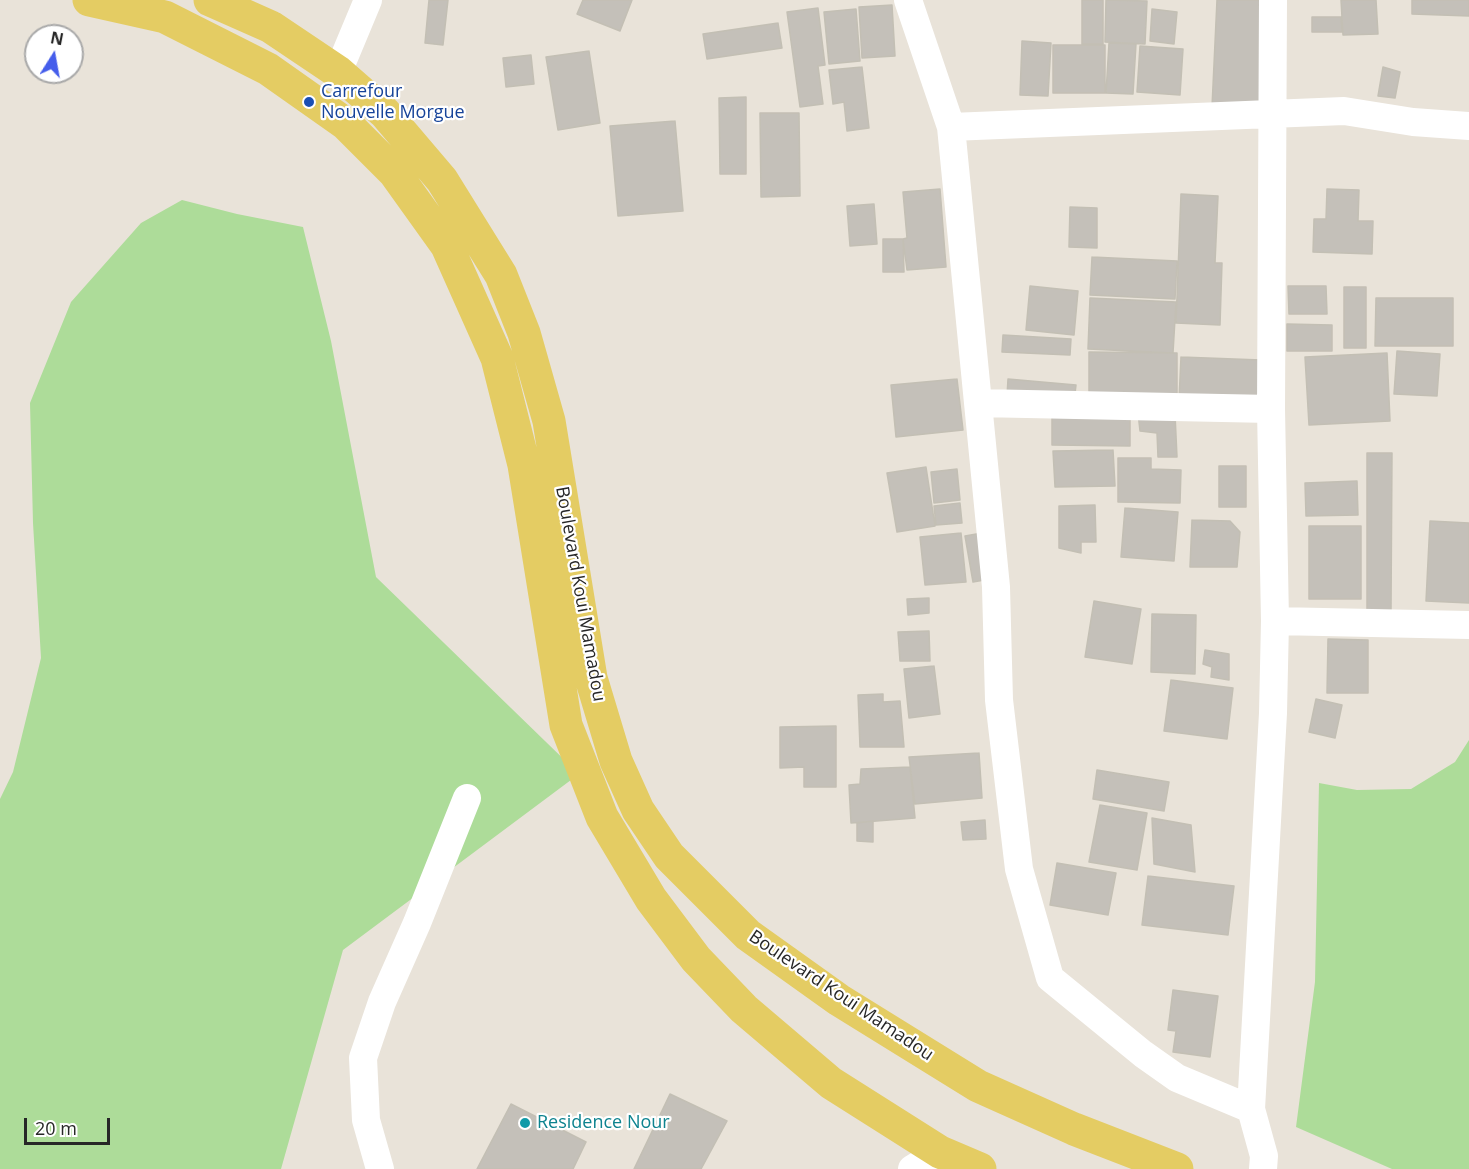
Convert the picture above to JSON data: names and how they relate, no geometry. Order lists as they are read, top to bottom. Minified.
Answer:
{"streets":{"main road":["Boulevard Koui Mamadou"]},"places":["Carrefour Nouvelle Morgue","Residence Nour"],"scale_bar":"20 m","north":"top"}
